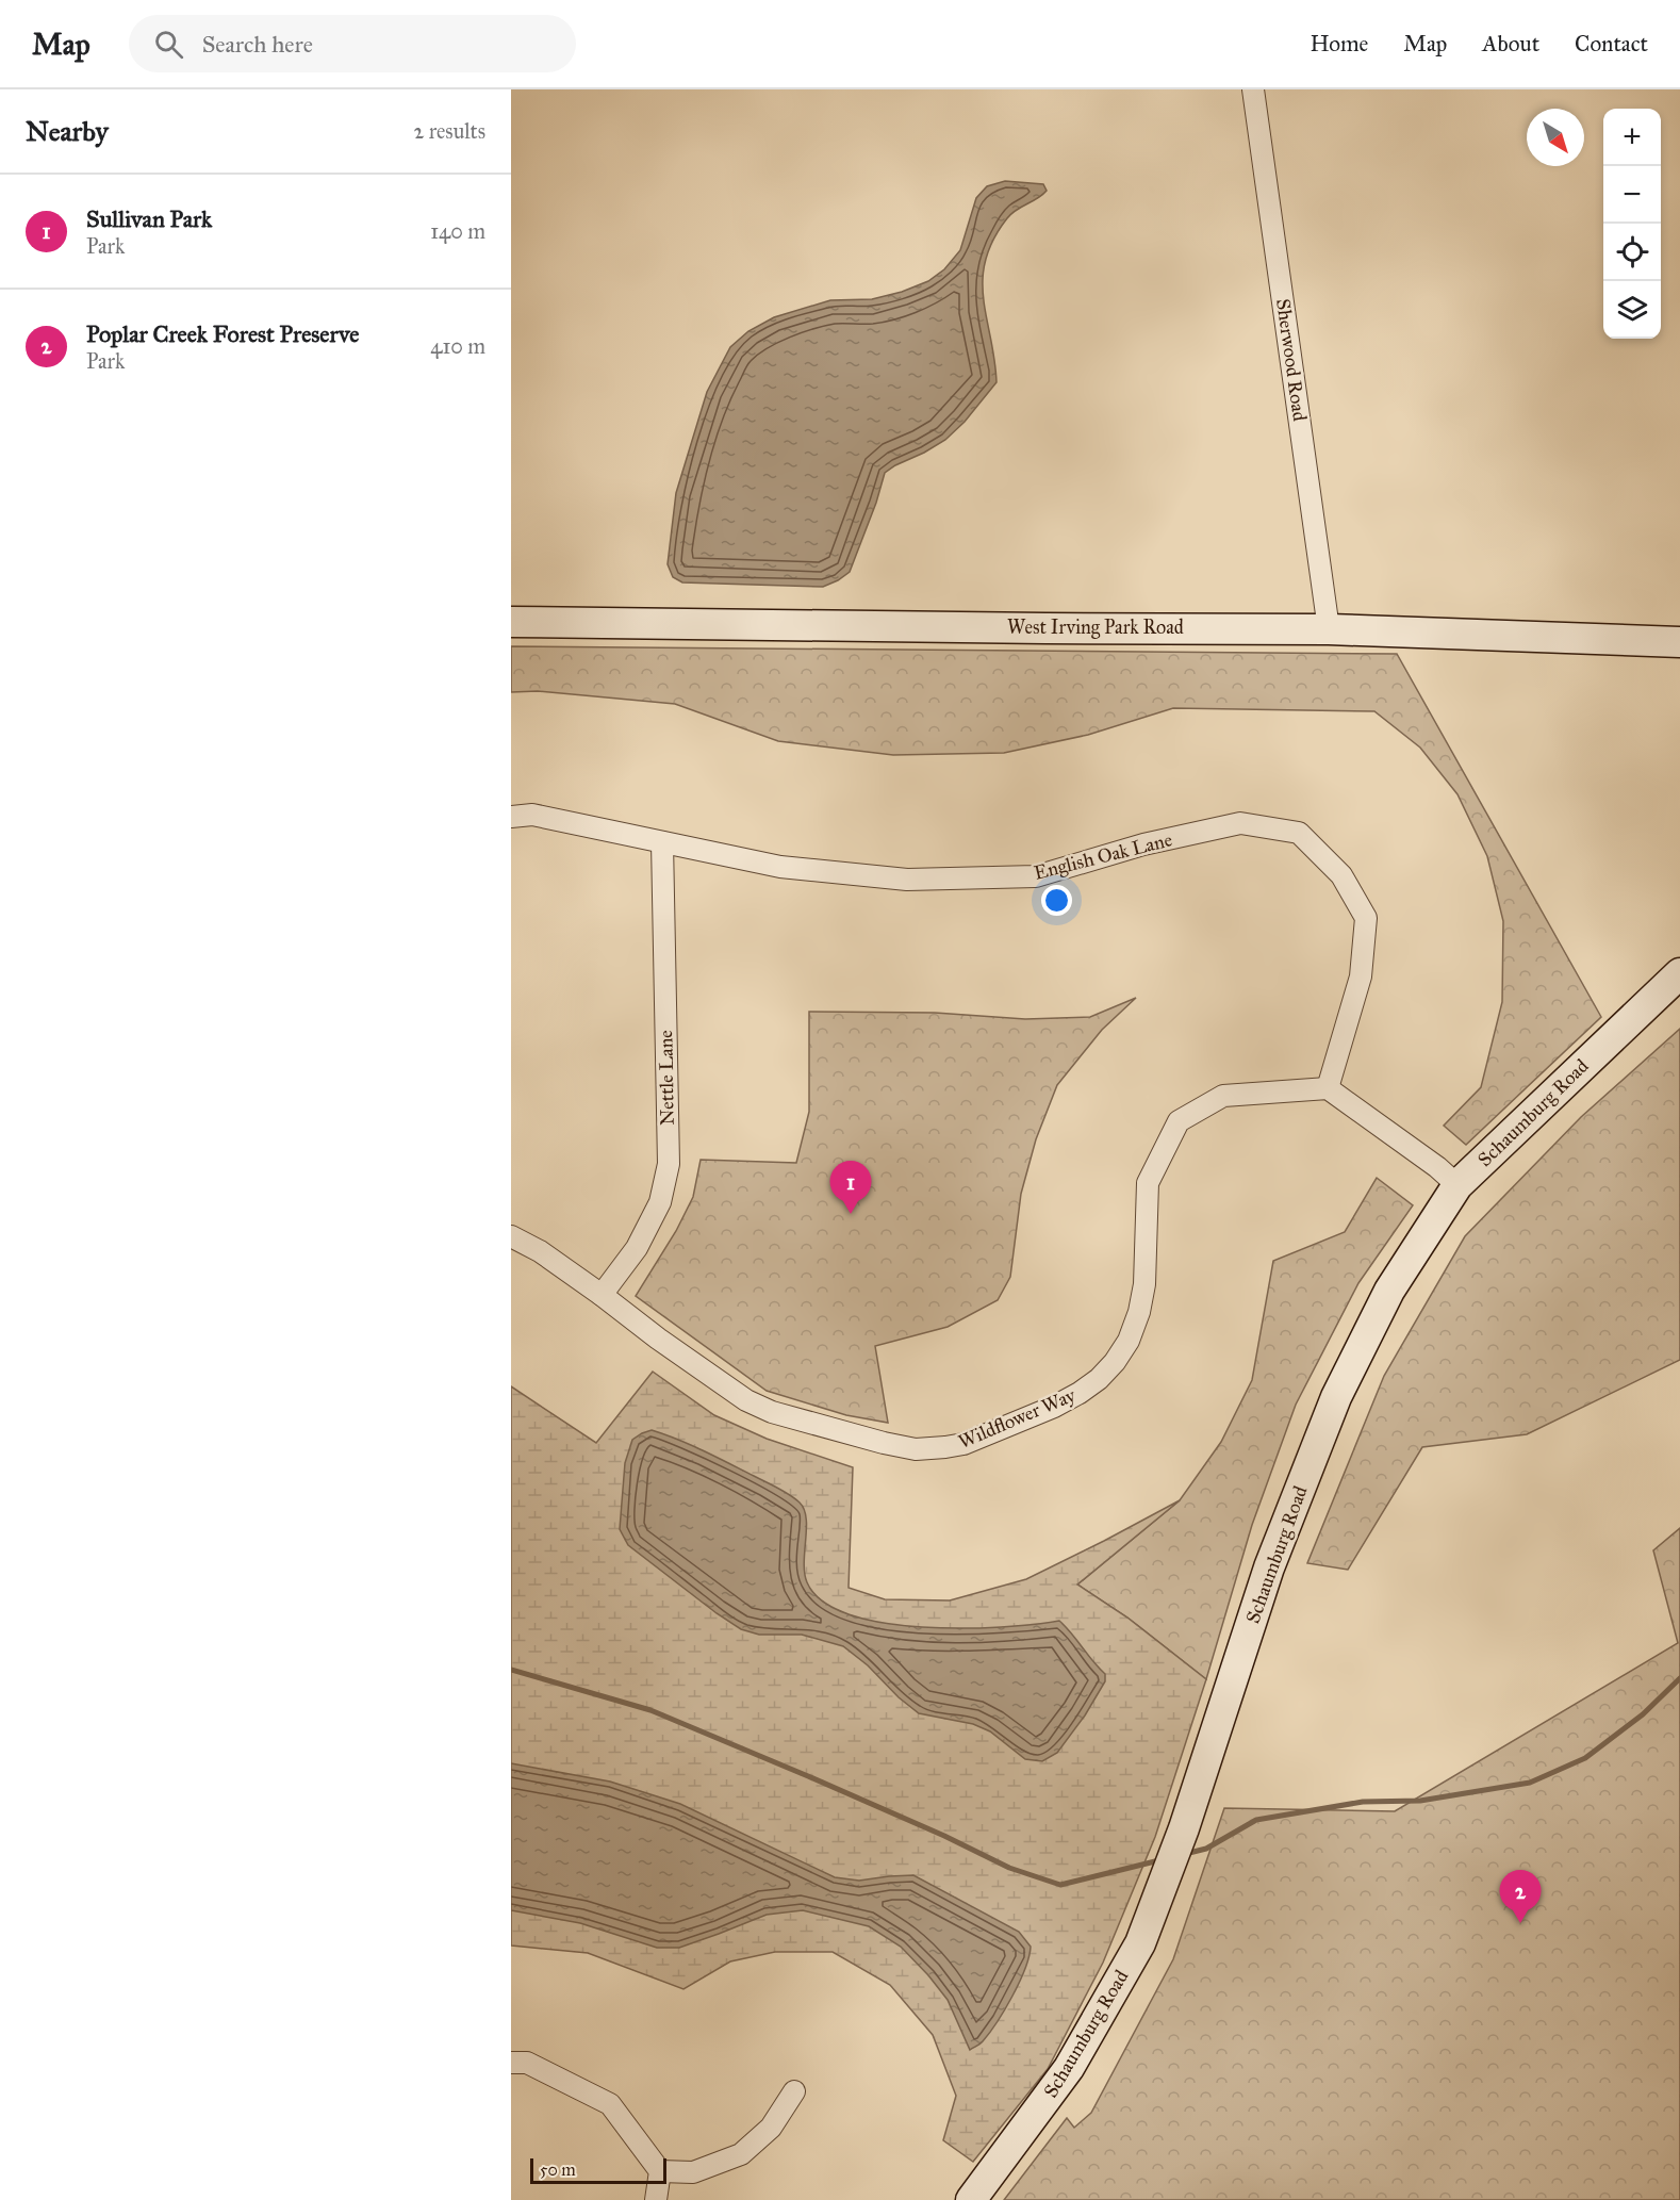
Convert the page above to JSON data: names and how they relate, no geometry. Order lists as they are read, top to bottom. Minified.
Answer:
{"streets":{"main road":["West Irving Park Road","Schaumburg Road"],"street":["Sherwood Road","English Oak Lane","Nettle Lane","Wildflower Way"]},"crossings":[["Sherwood Road","West Irving Park Road"],["English Oak Lane","Nettle Lane"],["English Oak Lane","Wildflower Way"],["Nettle Lane","Wildflower Way"]],"scale_bar":"50 m","north":"bottom right","page":{"header":"Map","search":"Search here","nav":["Home","Map","About","Contact"],"heading":["Nearby","2 results"],"map_buttons":["+","−"],"list":[{"mark":"1","name":"Sullivan Park","note":"Park","value":"140 m"},{"mark":"2","name":"Poplar Creek Forest Preserve","note":"Park","value":"410 m"}],"pins":["1","2"],"scale":"50 m"}}
